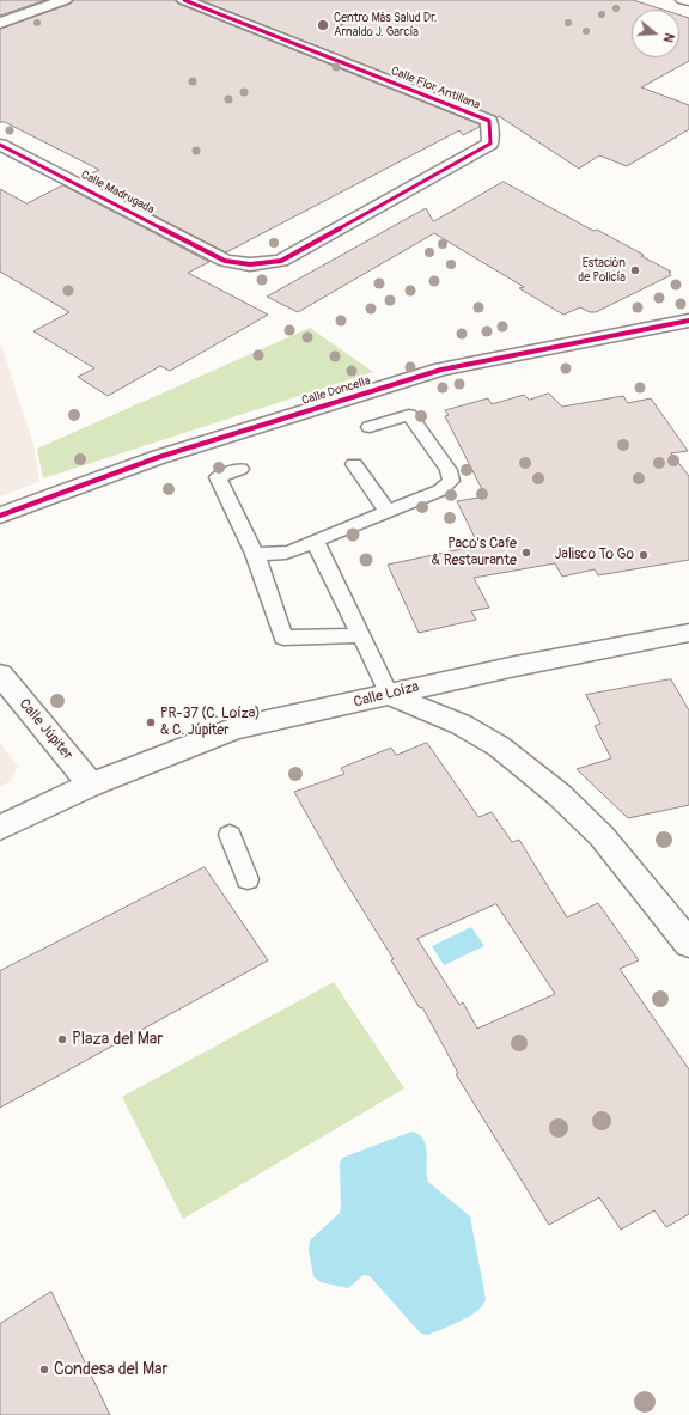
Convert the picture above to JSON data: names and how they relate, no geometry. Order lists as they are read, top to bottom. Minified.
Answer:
{"streets":{"street":["Calle Flor Antillana","Calle Madrugada","Calle Doncella","Calle Loíza","Calle Júpiter"]},"crossings":[["Calle Flor Antillana","Calle Madrugada"],["Calle Loíza","Calle Júpiter"]],"places":["Centro Más Salud Dr. Arnaldo J. García","Estación de Policía","Paco's Cafe & Restaurante","Jalisco To Go","PR-37 (C. Loíza) & C. Júpiter","Plaza del Mar","Condesa del Mar"],"north":"right"}
